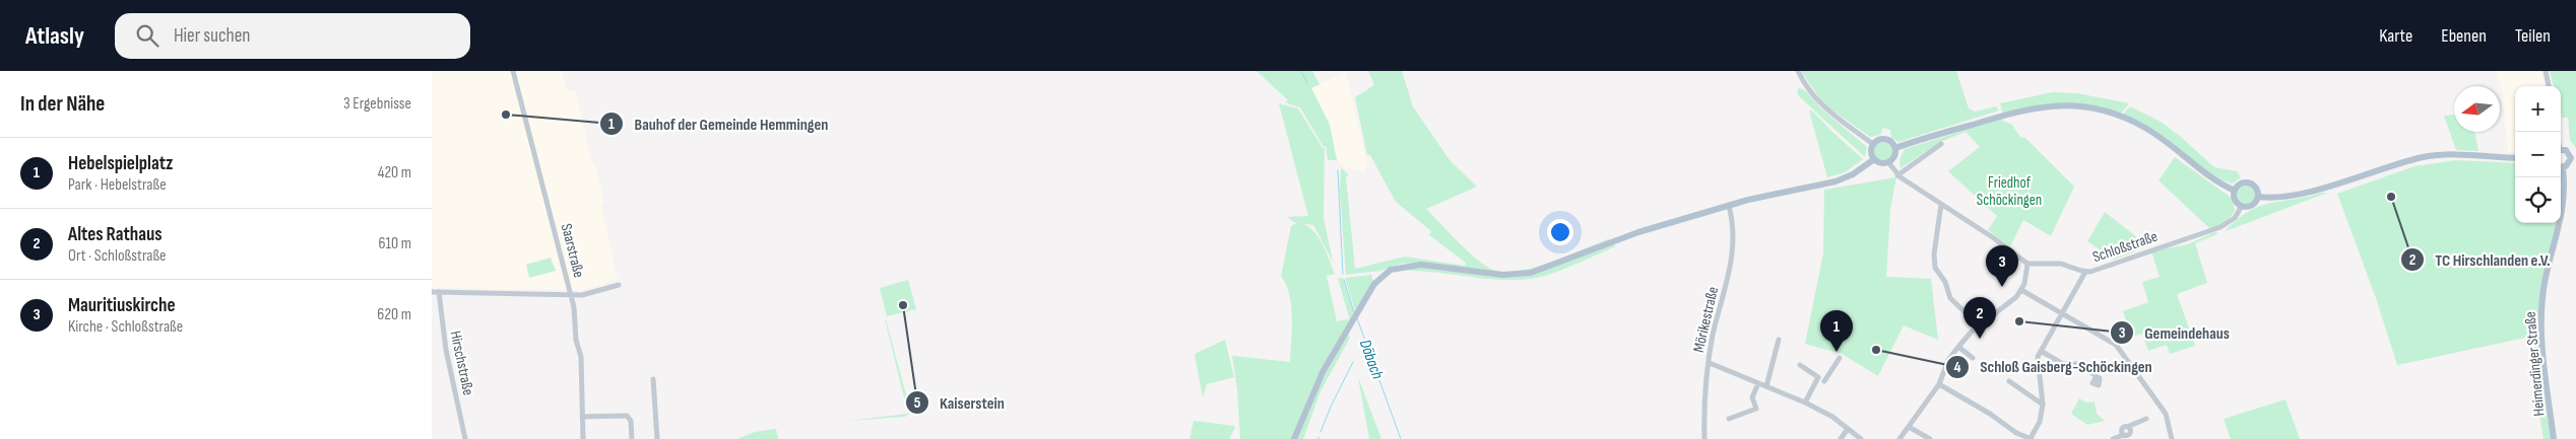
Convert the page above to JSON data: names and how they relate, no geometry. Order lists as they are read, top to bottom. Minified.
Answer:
{"streets":{"main road":["Heimerdinger Straße"],"street":["Schloßstraße","Saarstraße","Mörikestraße","Hirschstraße"]},"water":["Döbach"],"parks":["Friedhof Schöckingen"],"places":["Bauhof der Gemeinde Hemmingen","TC Hirschlanden e.V.","Kaiserstein","Gemeindehaus","Schloß Gaisberg-Schöckingen"],"north":"left","page":{"header":"Atlasly","search":"Hier suchen","nav":["Karte","Ebenen","Teilen"],"heading":["In der Nähe","3 Ergebnisse"],"map_buttons":["+","−"],"list":[{"mark":"1","name":"Hebelspielplatz","note":"Park · Hebelstraße","value":"420 m"},{"mark":"2","name":"Altes Rathaus","note":"Ort · Schloßstraße","value":"610 m"},{"mark":"3","name":"Mauritiuskirche","note":"Kirche · Schloßstraße","value":"620 m"}],"pins":["3","2","1"]}}
